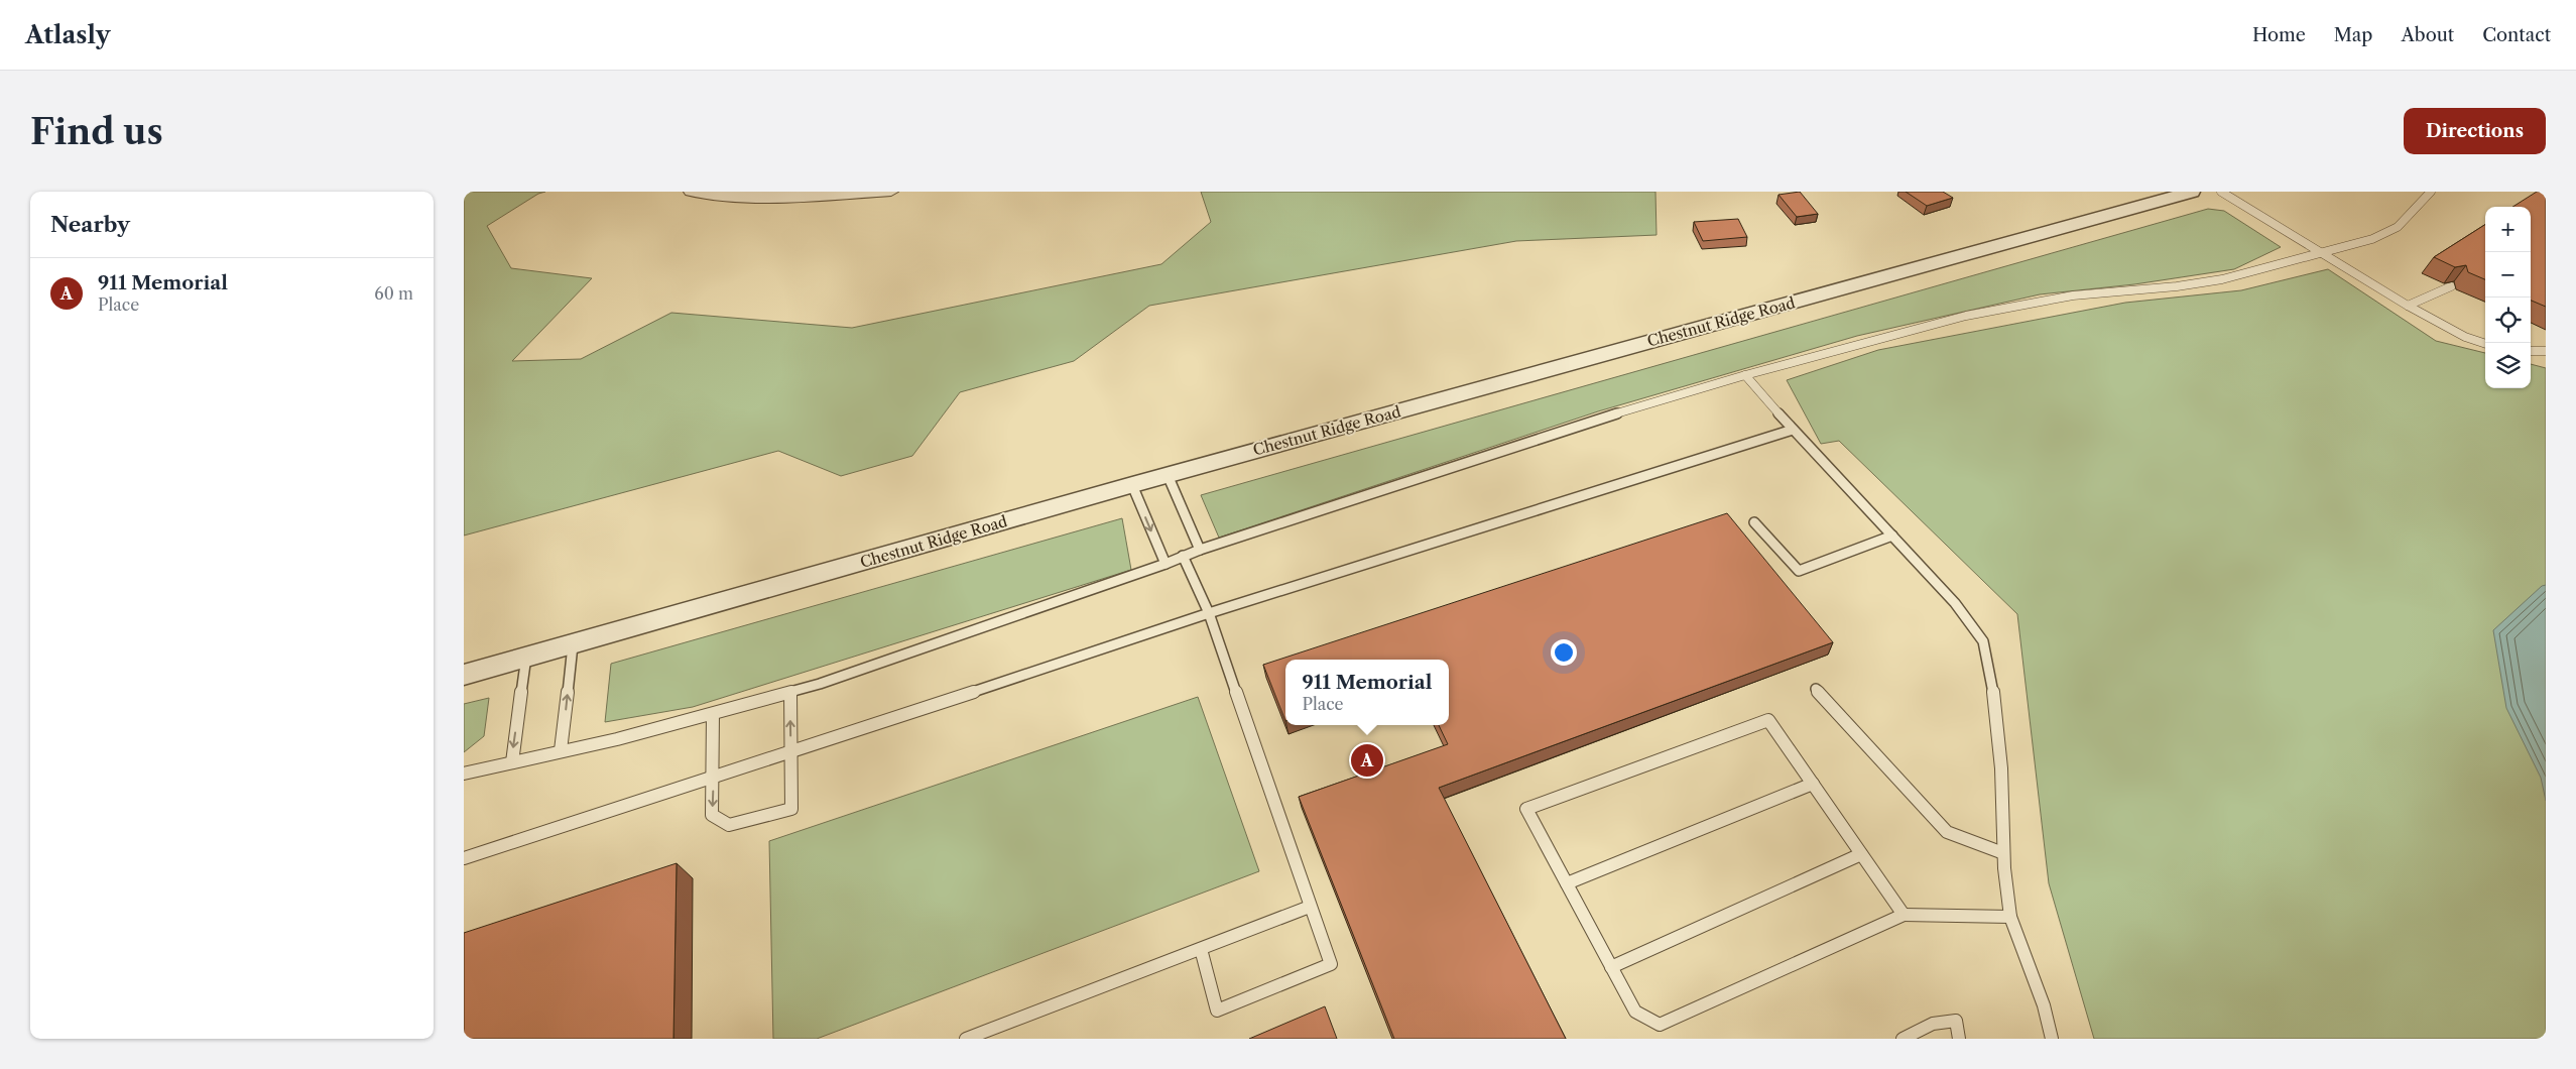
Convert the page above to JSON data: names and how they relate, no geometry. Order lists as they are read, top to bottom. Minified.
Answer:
{"streets":{"street":["Chestnut Ridge Road"]},"page":{"header":"Atlasly","nav":["Home","Map","About","Contact"],"buttons":"Directions","title":"Find us","heading":"Nearby","map_buttons":["+","−"],"list":[{"mark":"A","name":"911 Memorial","note":"Place","value":"60 m"}],"popup":["911 Memorial","Place"],"pins":"A"}}
